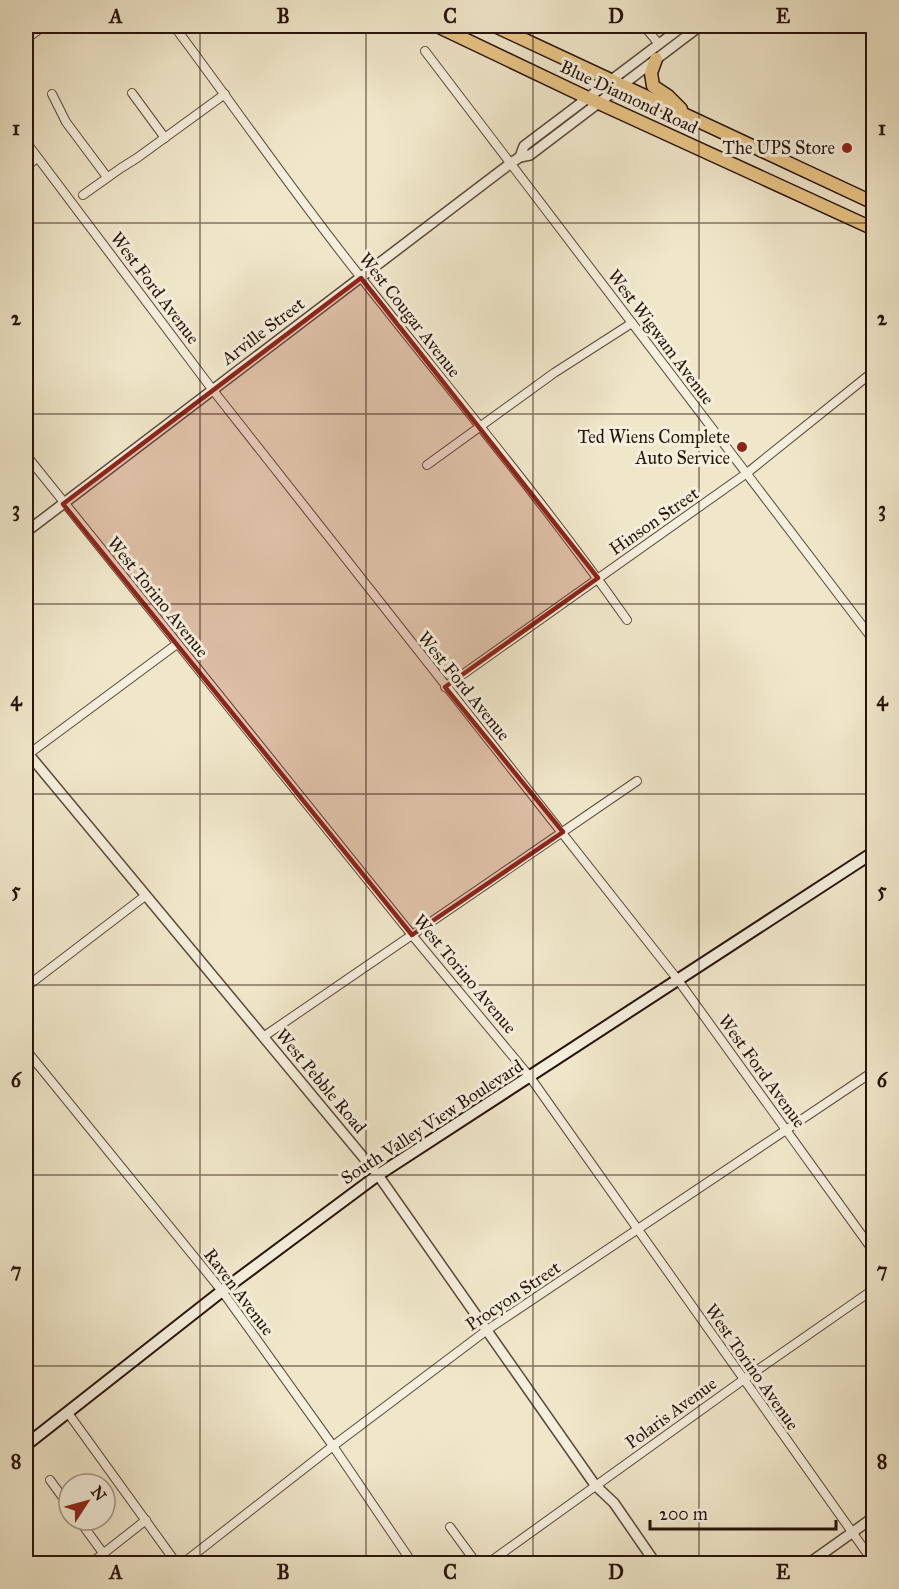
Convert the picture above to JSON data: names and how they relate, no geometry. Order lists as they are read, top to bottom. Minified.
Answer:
{"streets":{"highway":["Blue Diamond Road"],"main road":["South Valley View Boulevard"],"street":["West Ford Avenue","West Cougar Avenue","Arville Street","West Wigwam Avenue","Hinson Street","West Torino Avenue","West Pebble Road","Raven Avenue","Procyon Street","Polaris Avenue"]},"crossings":[["Blue Diamond Road","Arville Street"],["West Ford Avenue","Arville Street"],["West Ford Avenue","Hinson Street"],["West Ford Avenue","South Valley View Boulevard"],["West Ford Avenue","Procyon Street"],["West Cougar Avenue","Arville Street"],["West Cougar Avenue","Hinson Street"],["Arville Street","West Wigwam Avenue"],["Arville Street","West Torino Avenue"],["West Wigwam Avenue","Hinson Street"],["West Torino Avenue","South Valley View Boulevard"],["West Torino Avenue","Procyon Street"],["West Torino Avenue","Polaris Avenue"],["West Pebble Road","South Valley View Boulevard"],["West Pebble Road","Procyon Street"],["West Pebble Road","Polaris Avenue"],["South Valley View Boulevard","Raven Avenue"],["Raven Avenue","Procyon Street"]],"places":["The UPS Store","Ted Wiens Complete Auto Service"],"scale_bar":"200 m","north":"top right","grid":{"columns":["A","B","C","D","E"],"rows":["1","2","3","4","5","6","7","8"]}}
